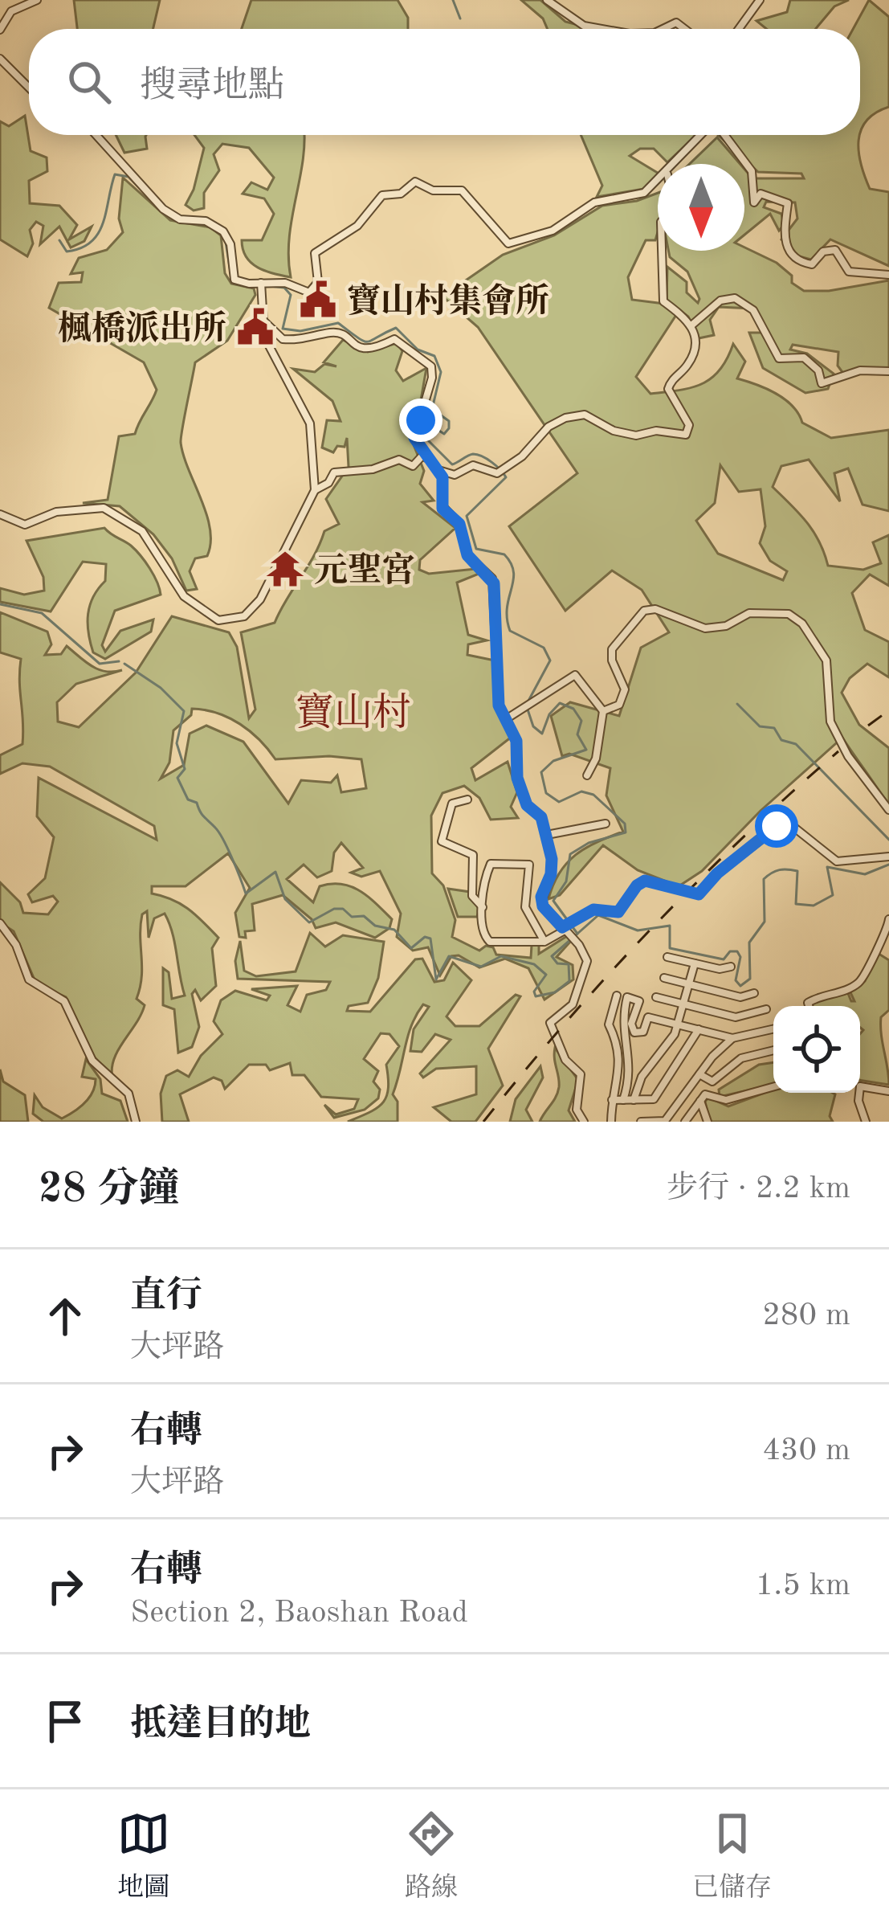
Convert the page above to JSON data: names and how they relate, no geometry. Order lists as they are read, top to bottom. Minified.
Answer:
{"districts":["寶山村"],"places":{"public building":["寶山村集會所","楓橋派出所"],"temple":["元聖宮"]},"north":"bottom","page":{"search":"搜尋地點","heading":["28 分鐘","步行 · 2.2 km"],"list":[["直行","大坪路","280 m"],["右轉","大坪路","430 m"],["右轉","Section 2, Baoshan Road","1.5 km"],"抵達目的地"],"nav":["地圖","路線","已儲存"]}}
